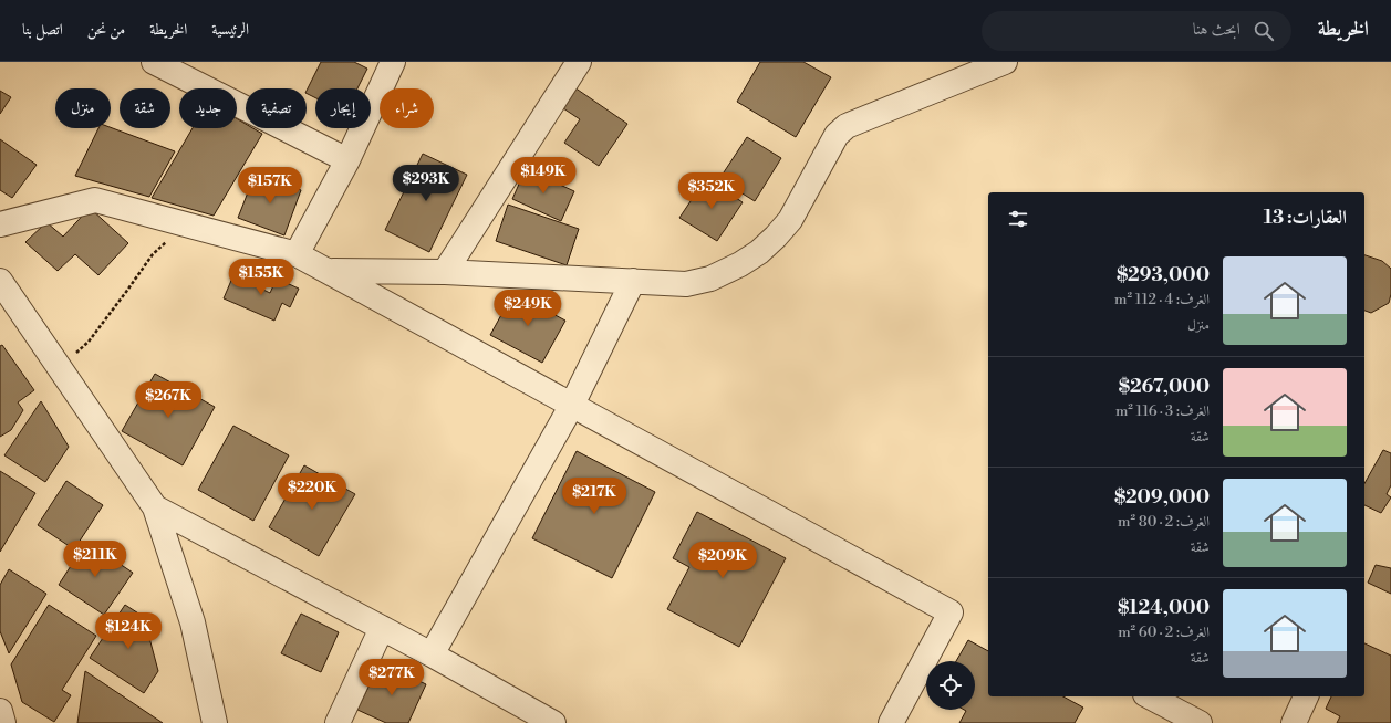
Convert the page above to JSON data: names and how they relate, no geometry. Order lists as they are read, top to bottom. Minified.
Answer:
{"page":{"header":"الخريطة","search":"ابحث هنا","nav":["الرئيسية","الخريطة","من نحن","اتصل بنا"],"chip":["شراء","إيجار","تصفية","جديد","شقة","منزل"],"price":["$149K","$293K","$157K","$352K","$155K","$249K","$267K","$220K","$217K","$211K","$209K","$124K","$277K"],"heading":"العقارات: 13","list":[{"name":"$293,000","note":"الغرف: 4 · 112 m² · منزل"},{"name":"$267,000","note":"الغرف: 3 · 116 m² · شقة"},{"name":"$209,000","note":"الغرف: 2 · 80 m² · شقة"},{"name":"$124,000","note":"الغرف: 2 · 60 m² · شقة"}]}}
